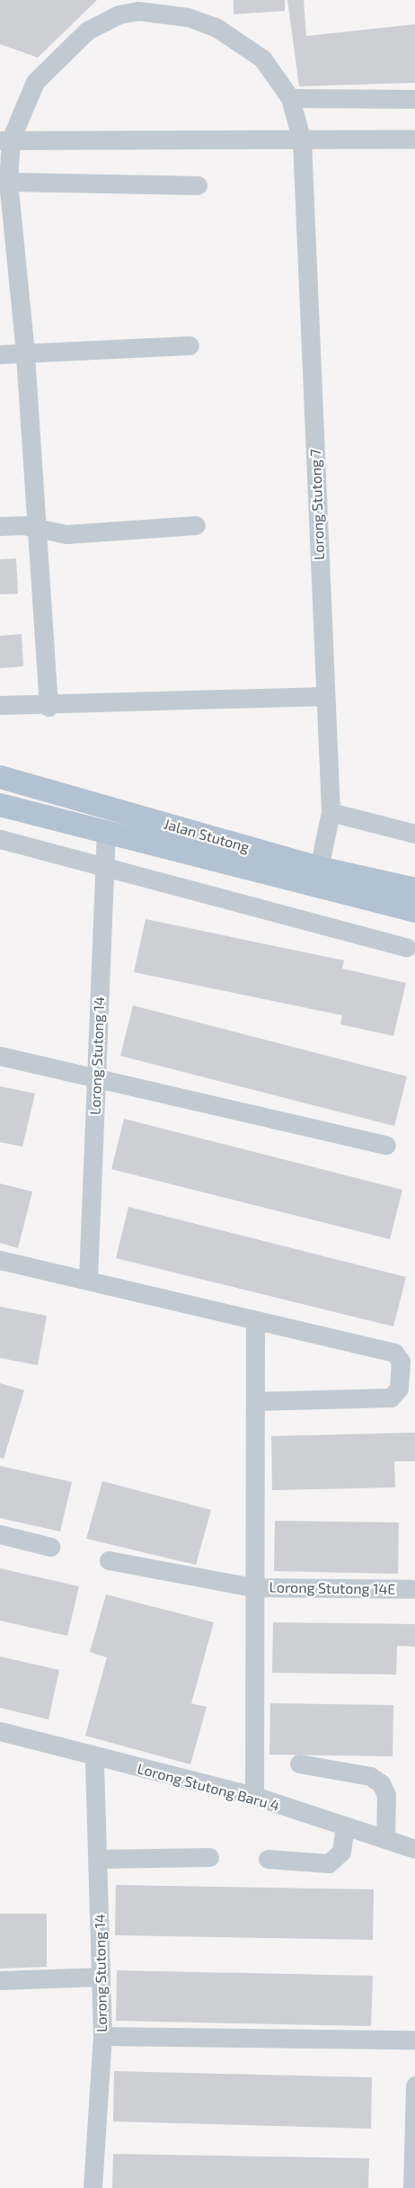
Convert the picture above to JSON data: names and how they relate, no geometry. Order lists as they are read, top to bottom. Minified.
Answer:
{"streets":{"main road":["Jalan Stutong"],"street":["Lorong Stutong 7","Lorong Stutong 14","Lorong Stutong 14E","Lorong Stutong Baru 4"]},"crossings":[["Lorong Stutong 7","Jalan Stutong"],["Jalan Stutong","Lorong Stutong 14"],["Lorong Stutong 14","Lorong Stutong Baru 4"]]}
